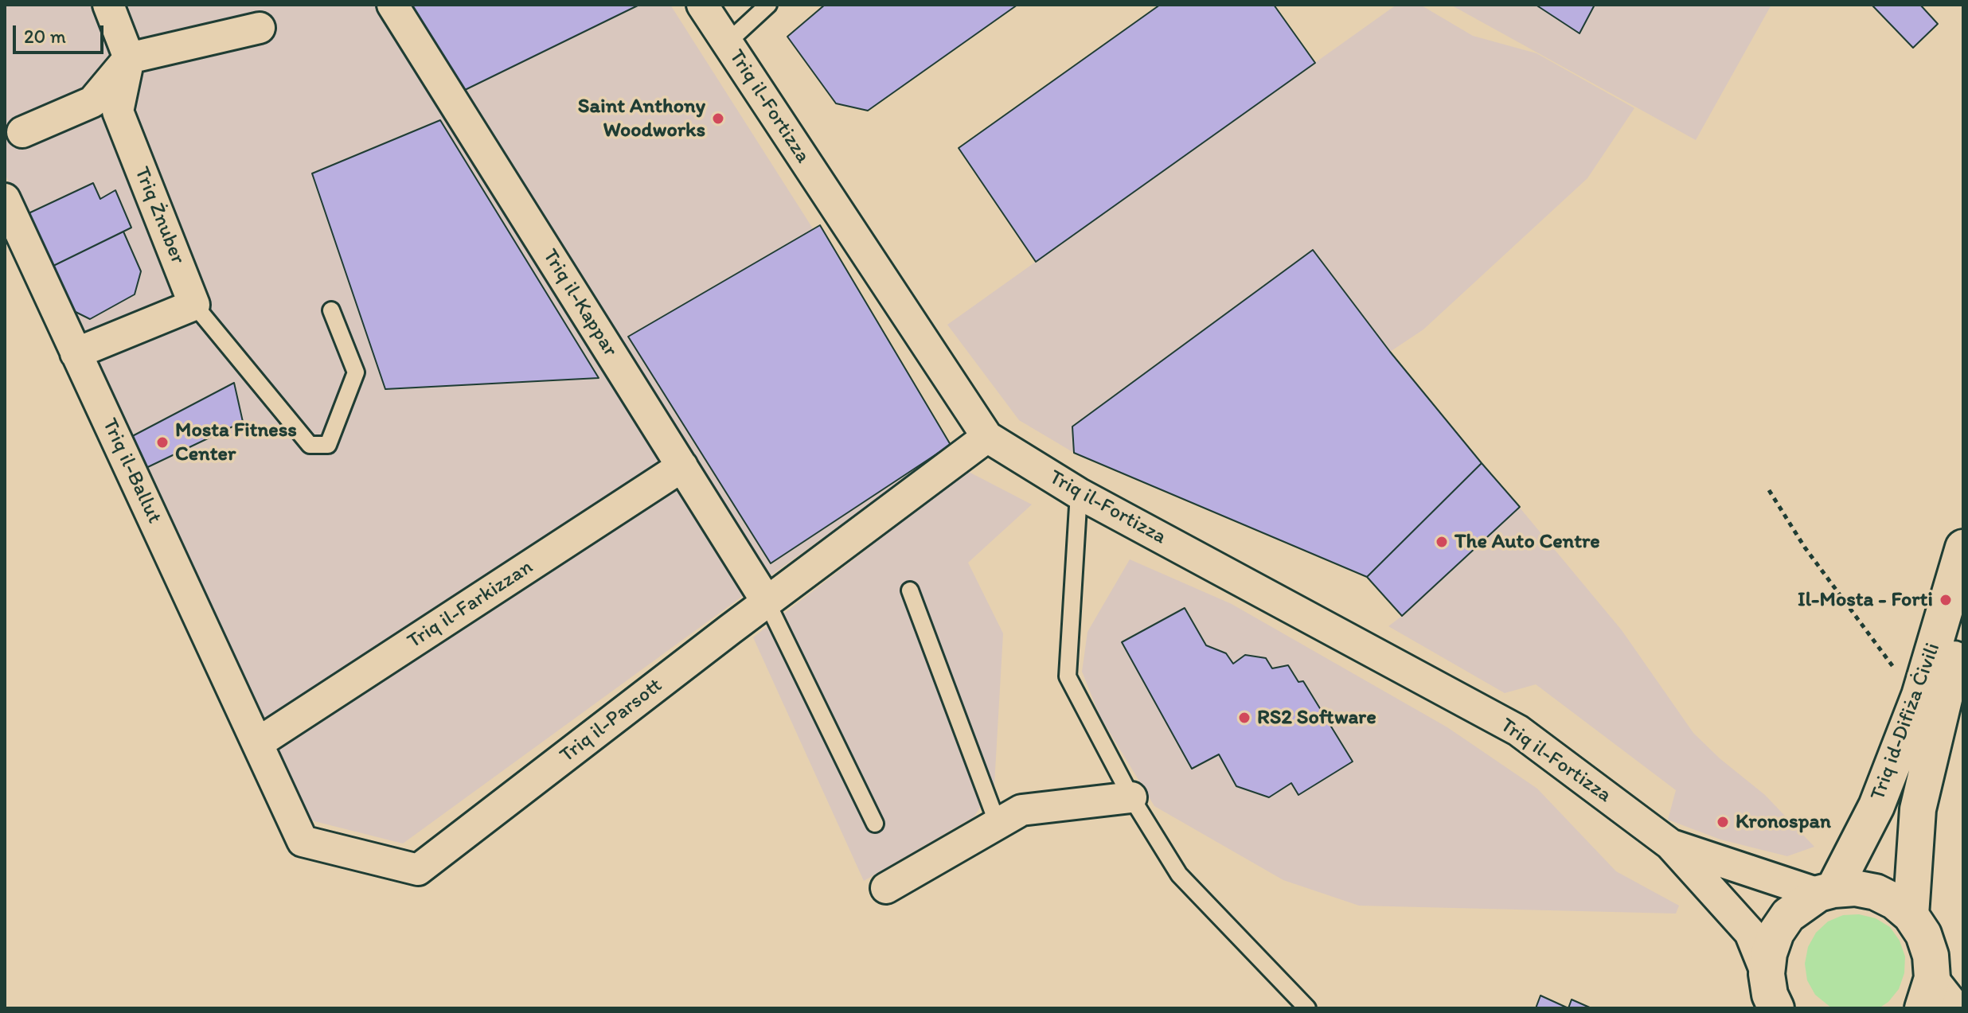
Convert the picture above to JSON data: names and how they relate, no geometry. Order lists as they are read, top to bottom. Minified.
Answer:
{"streets":{"main road":["Triq id-Difiża Ċivili"],"street":["Triq il-Fortizza","Triq Żnuber","Triq il-Kappar","Triq il-Ballut","Triq il-Farkizzan","Triq il-Parsott"]},"crossings":[["Triq il-Fortizza","Triq il-Parsott"],["Triq il-Fortizza","Triq id-Difiża Ċivili"],["Triq il-Kappar","Triq il-Farkizzan"],["Triq il-Kappar","Triq il-Parsott"],["Triq il-Ballut","Triq il-Farkizzan"],["Triq il-Ballut","Triq il-Parsott"],["Triq il-Farkizzan","Triq il-Parsott"]],"places":["Saint Anthony Woodworks","Mosta Fitness Center","The Auto Centre","Il-Mosta - Forti","RS2 Software","Kronospan"],"scale_bar":"20 m"}
